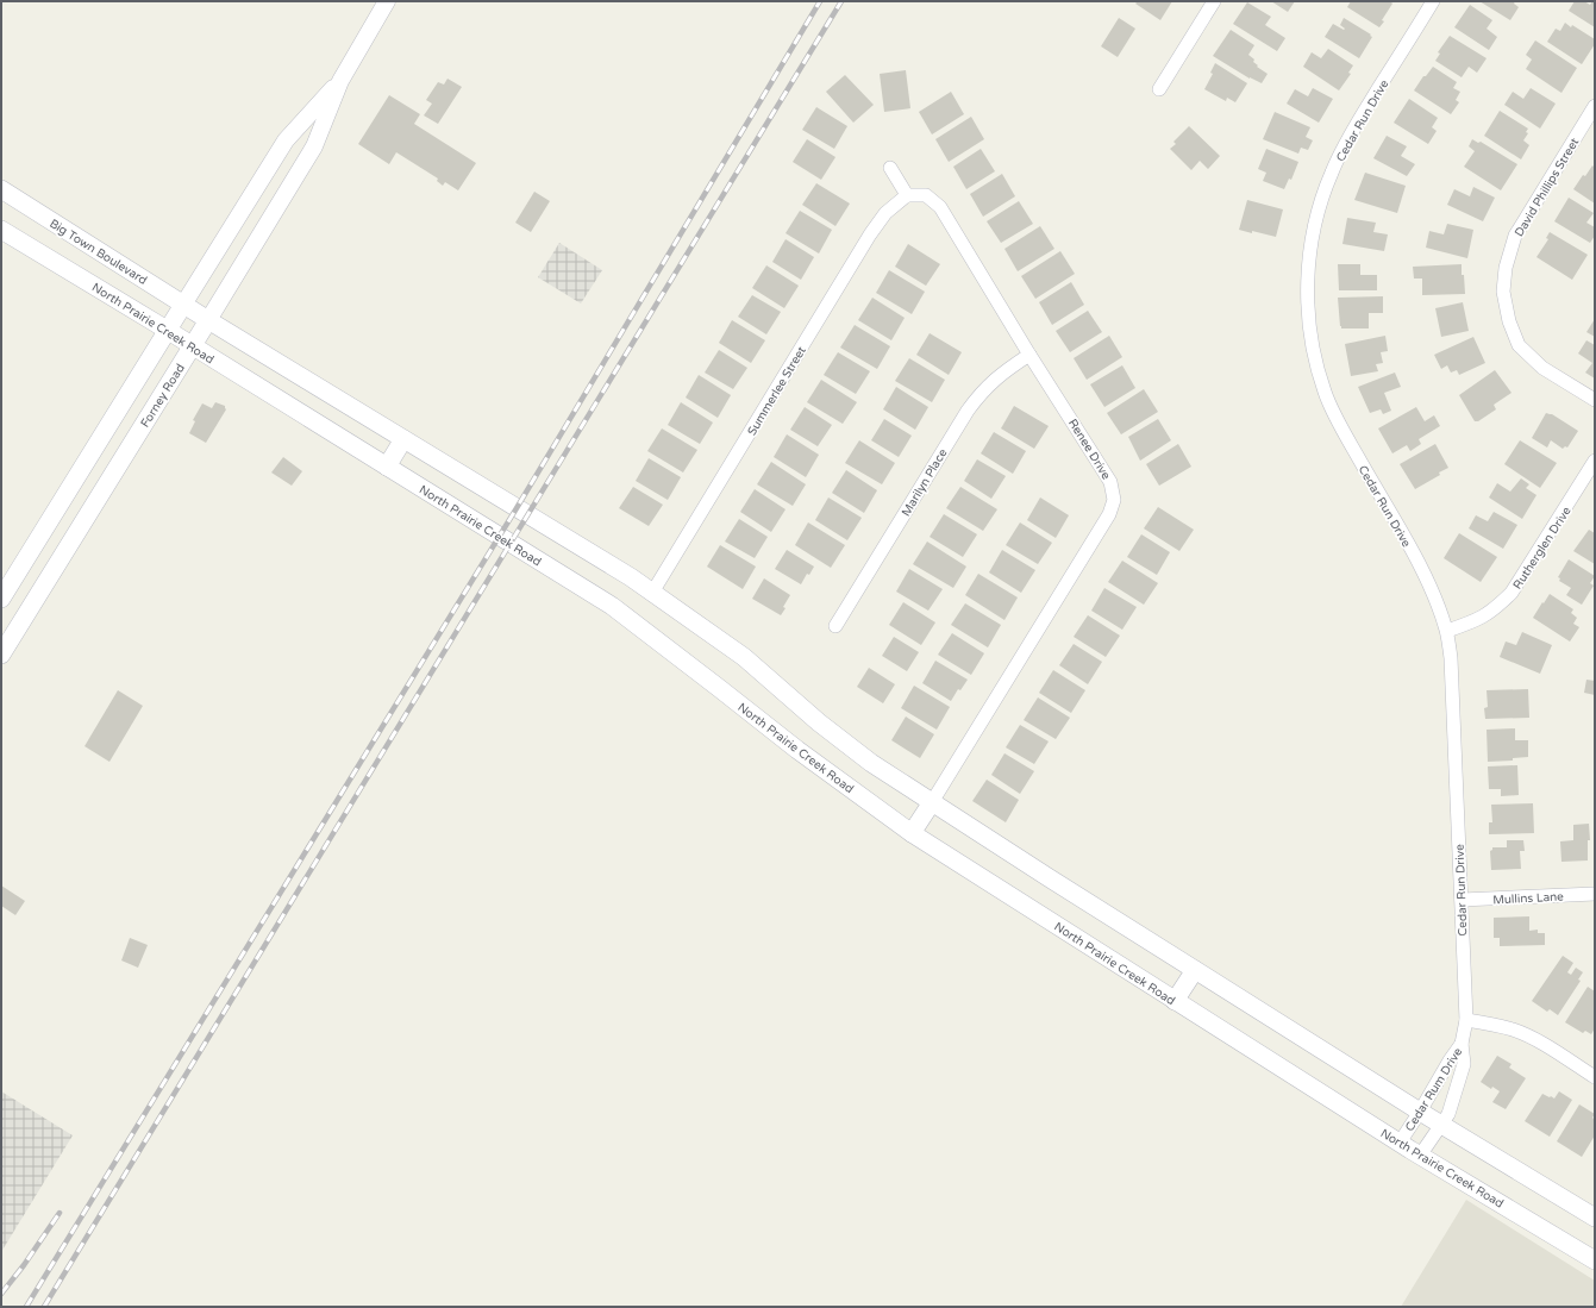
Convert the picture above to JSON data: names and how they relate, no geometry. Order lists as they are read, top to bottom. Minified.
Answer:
{"streets":{"main road":["Big Town Boulevard","North Prairie Creek Road","Forney Road"],"street":["Cedar Run Drive","David Phillips Street","Summerlee Street","Renee Drive","Marilyn Place","Rutherglen Drive","Mullins Lane","Cedar Rum Drive"]},"crossings":[["Cedar Run Drive","Rutherglen Drive"],["Cedar Run Drive","Mullins Lane"],["Cedar Run Drive","Cedar Rum Drive"],["Big Town Boulevard","Forney Road"],["North Prairie Creek Road","Forney Road"],["North Prairie Creek Road","Cedar Rum Drive"],["Summerlee Street","Renee Drive"],["Renee Drive","Marilyn Place"]]}
